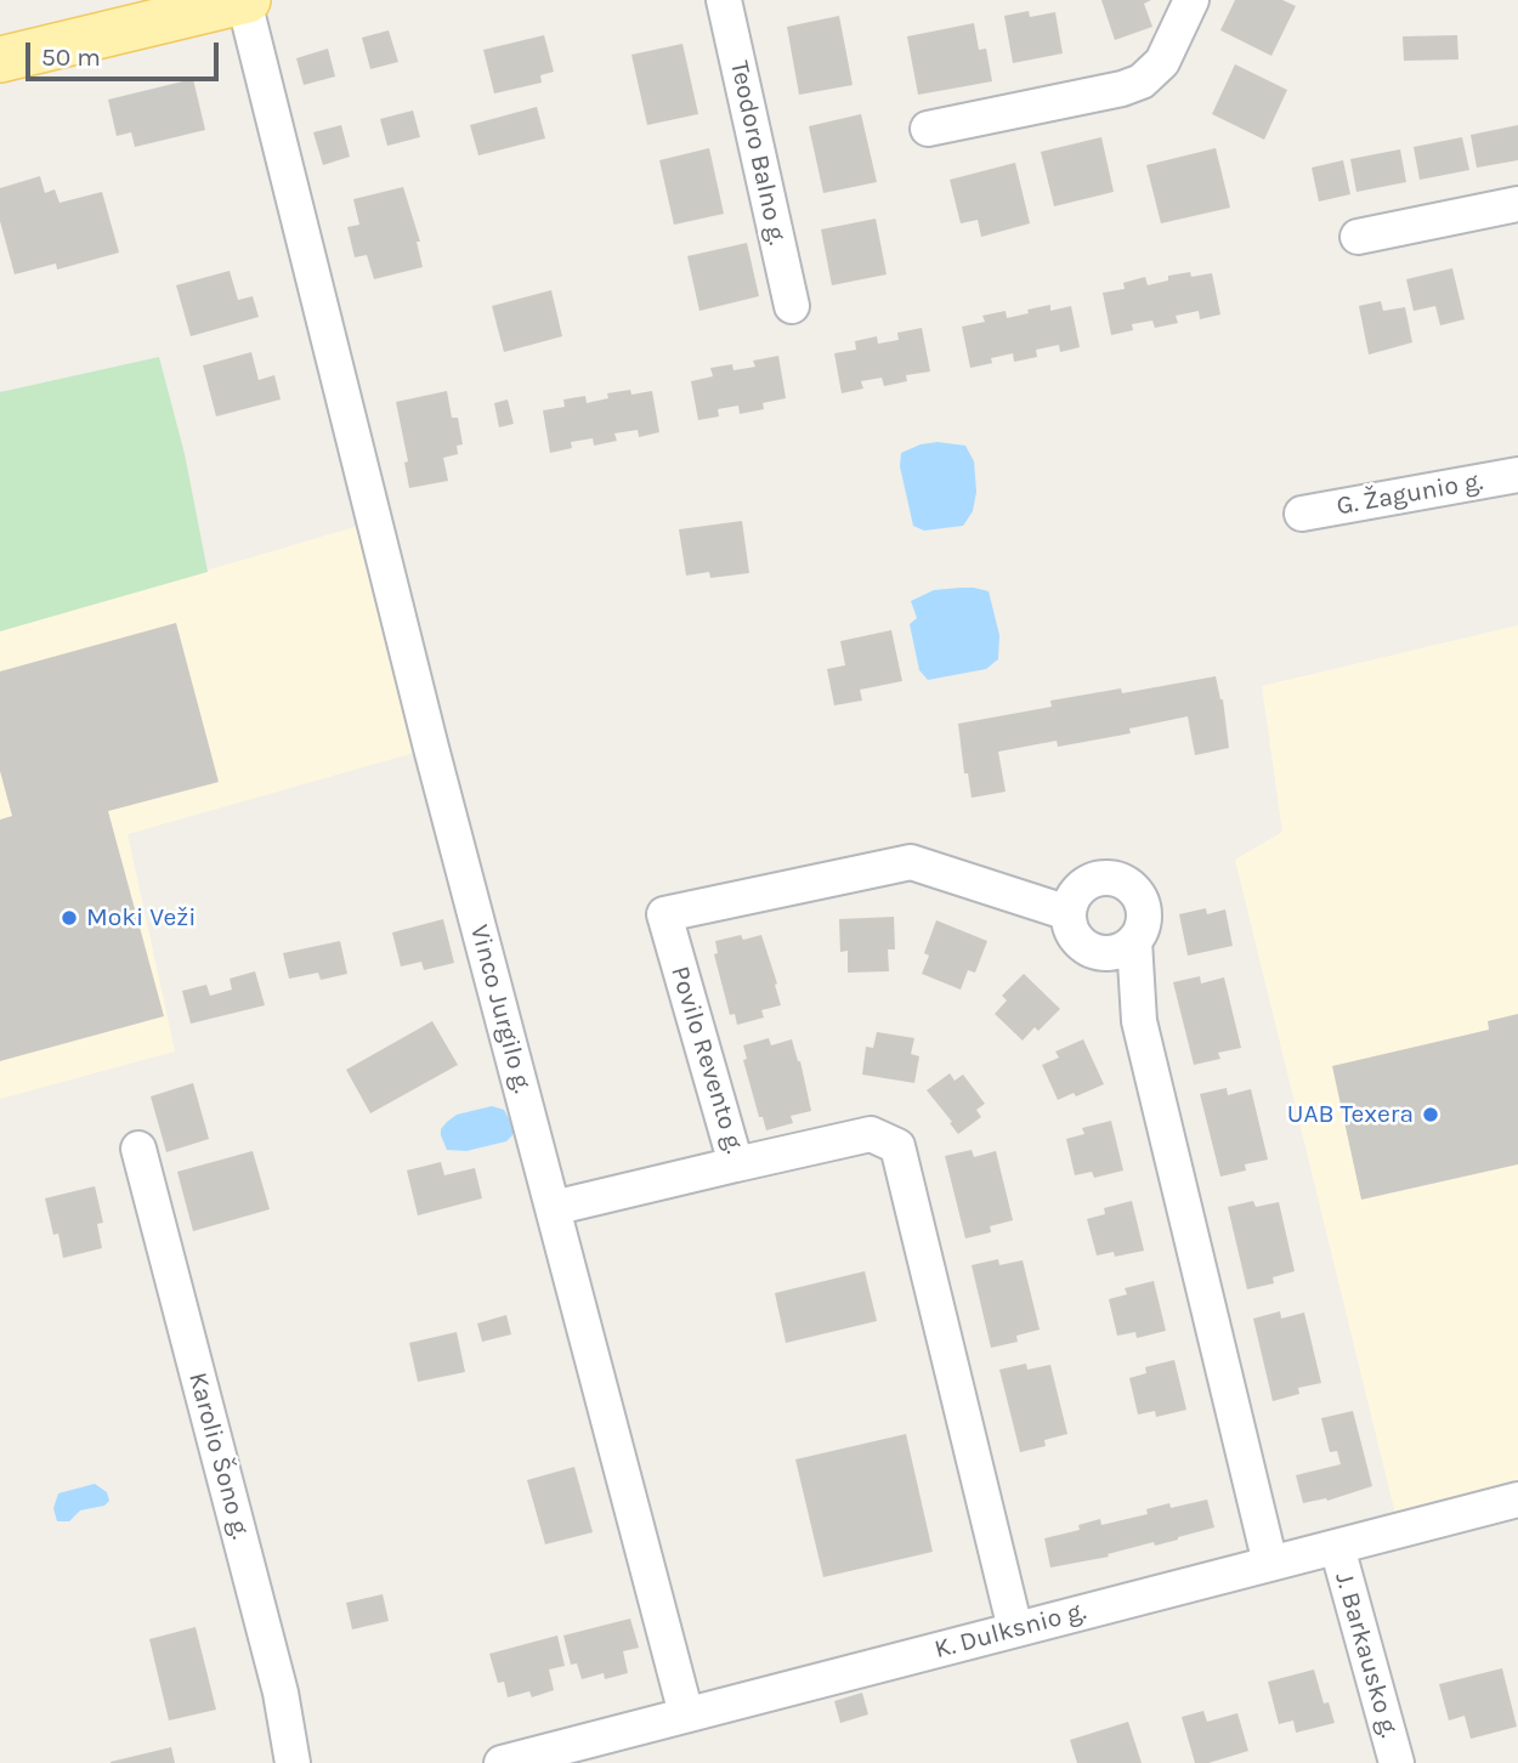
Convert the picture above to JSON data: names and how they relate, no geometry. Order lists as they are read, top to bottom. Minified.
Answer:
{"streets":{"street":["Teodoro Balno g.","G. Žagunio g.","Vinco Jurgilo g.","Povilo Revento g.","Karolio Šono g.","K. Dulksnio g.","J. Barkausko g."]},"crossings":[["Vinco Jurgilo g.","K. Dulksnio g."],["Povilo Revento g.","K. Dulksnio g."],["K. Dulksnio g.","J. Barkausko g."]],"places":["Moki Veži","UAB Texera"],"scale_bar":"50 m"}
